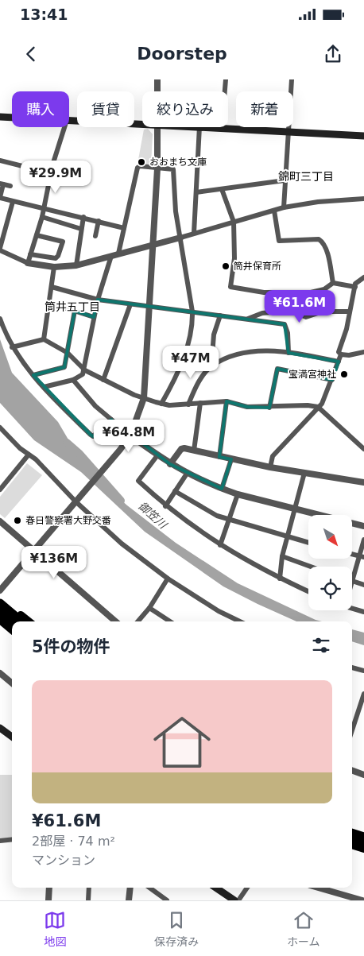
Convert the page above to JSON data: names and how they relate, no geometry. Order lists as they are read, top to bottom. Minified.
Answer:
{"districts":["錦町三丁目","筒井五丁目"],"water":["御笠川"],"places":["おおまち文庫","筒井保育所","宝満宮神社","春日警察署大野交番"],"north":"bottom right","page":{"status":"13:41","header":"Doorstep","chip":["購入","賃貸","絞り込み","新着"],"price":["¥29.9M","¥61.6M","¥47M","¥64.8M","¥136M"],"heading":"5件の物件","list":[{"name":"¥61.6M","note":"2部屋 · 74 m² · マンション"}],"tabs":["地図","保存済み","ホーム"]}}
